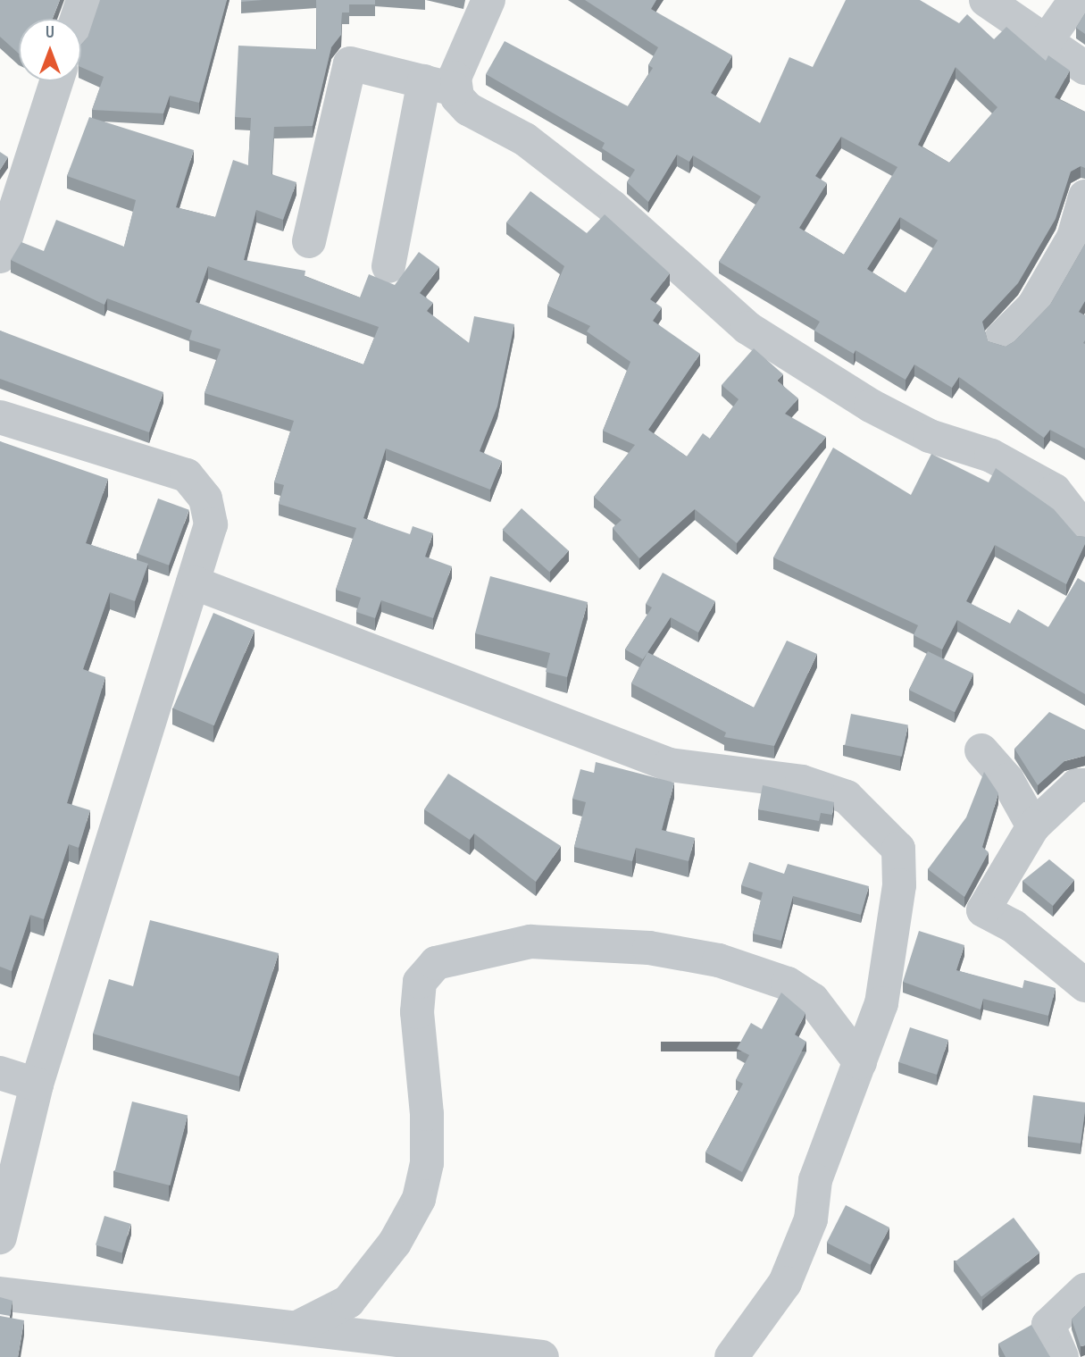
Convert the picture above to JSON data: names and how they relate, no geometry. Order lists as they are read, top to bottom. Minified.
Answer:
{"north":"top"}
